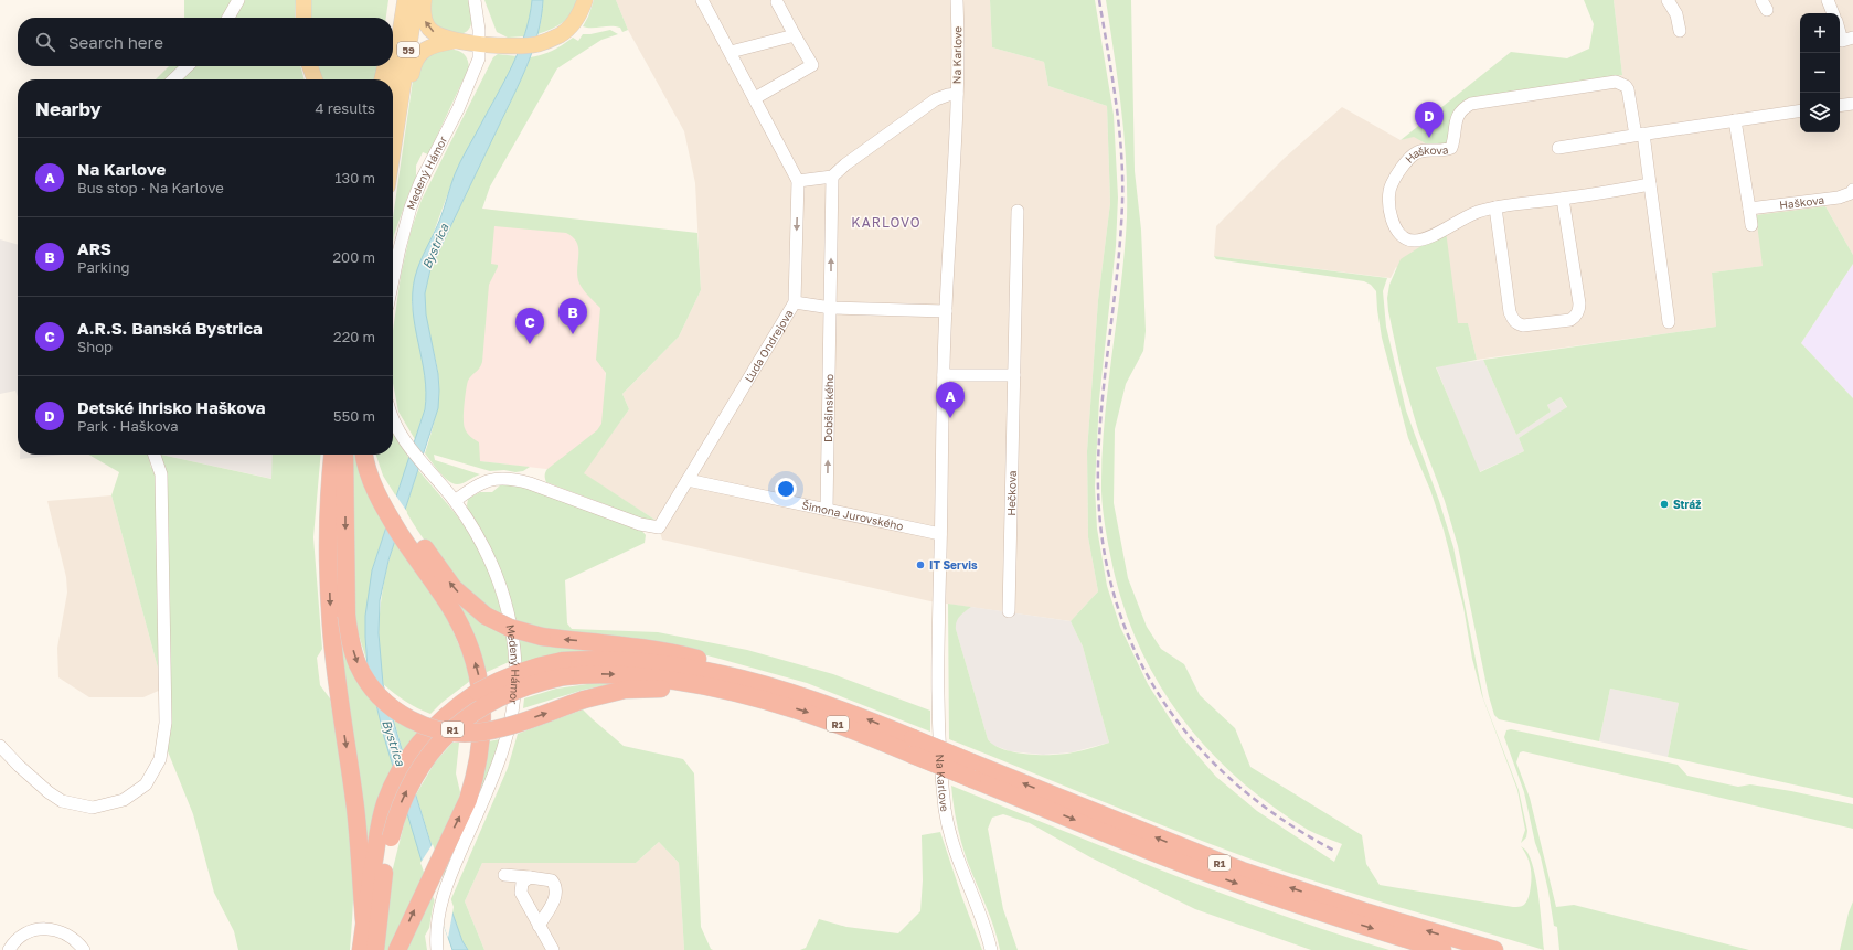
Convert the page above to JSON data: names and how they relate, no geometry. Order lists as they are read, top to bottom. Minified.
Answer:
{"streets":{"highway":["R1"],"main road":["59"],"street":["Na Karlove","Haškova","Medený Hámor","Ľuda Ondrejova","Dobšinského","Hečkova","Šimona Jurovského"]},"crossings":[["Na Karlove","Šimona Jurovského"],["Medený Hámor","Ľuda Ondrejova"],["Ľuda Ondrejova","Šimona Jurovského"],["Dobšinského","Šimona Jurovského"]],"one_way":["Dobšinského"],"districts":["KARLOVO"],"water":["Bystrica"],"places":["Stráž","IT Servis"],"page":{"map_buttons":["+","−"],"search":"Search here","heading":["Nearby","4 results"],"pins":["D","B","C","A"],"list":[{"mark":"A","name":"Na Karlove","note":"Bus stop · Na Karlove","value":"130 m"},{"mark":"B","name":"ARS","note":"Parking","value":"200 m"},{"mark":"C","name":"A.R.S. Banská Bystrica","note":"Shop","value":"220 m"},{"mark":"D","name":"Detské ihrisko Haškova","note":"Park · Haškova","value":"550 m"}]}}
